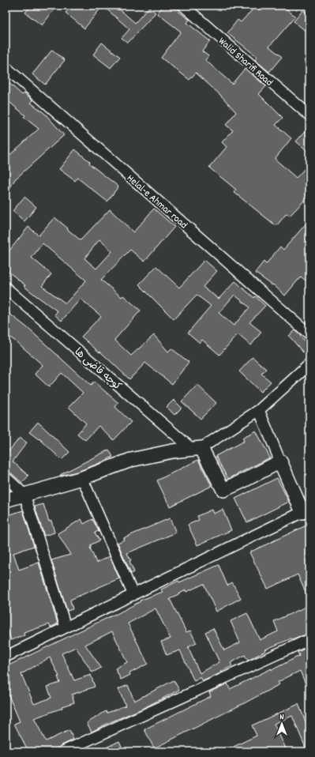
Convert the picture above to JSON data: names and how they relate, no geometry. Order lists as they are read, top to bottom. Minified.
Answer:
{"streets":{"street":["Walid Sharifi Road","Helal-e Ahmar road","کوچه قاضی ها"]},"north":"top"}
